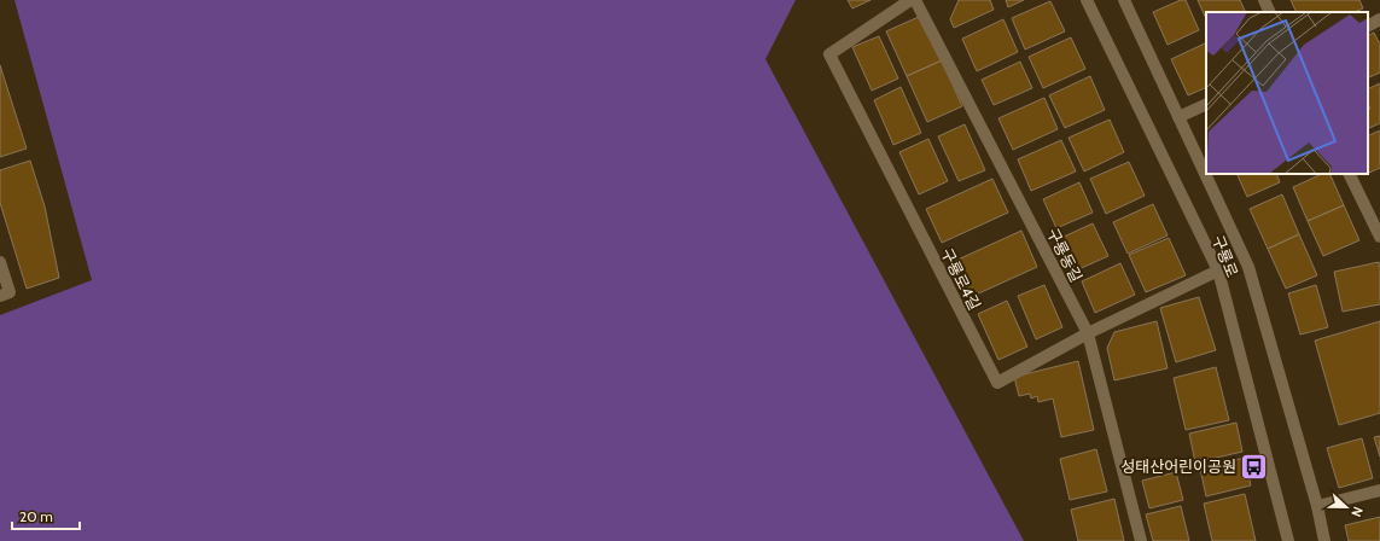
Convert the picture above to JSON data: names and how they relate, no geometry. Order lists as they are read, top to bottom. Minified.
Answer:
{"streets":{"street":["구룡동길","구룡로","구룡로4길"]},"crossings":[["구룡동길","구룡로4길"],["구룡로","구룡로4길"]],"places":{"bus stop":["성태산어린이공원"]},"scale_bar":"20 m","north":"right"}
